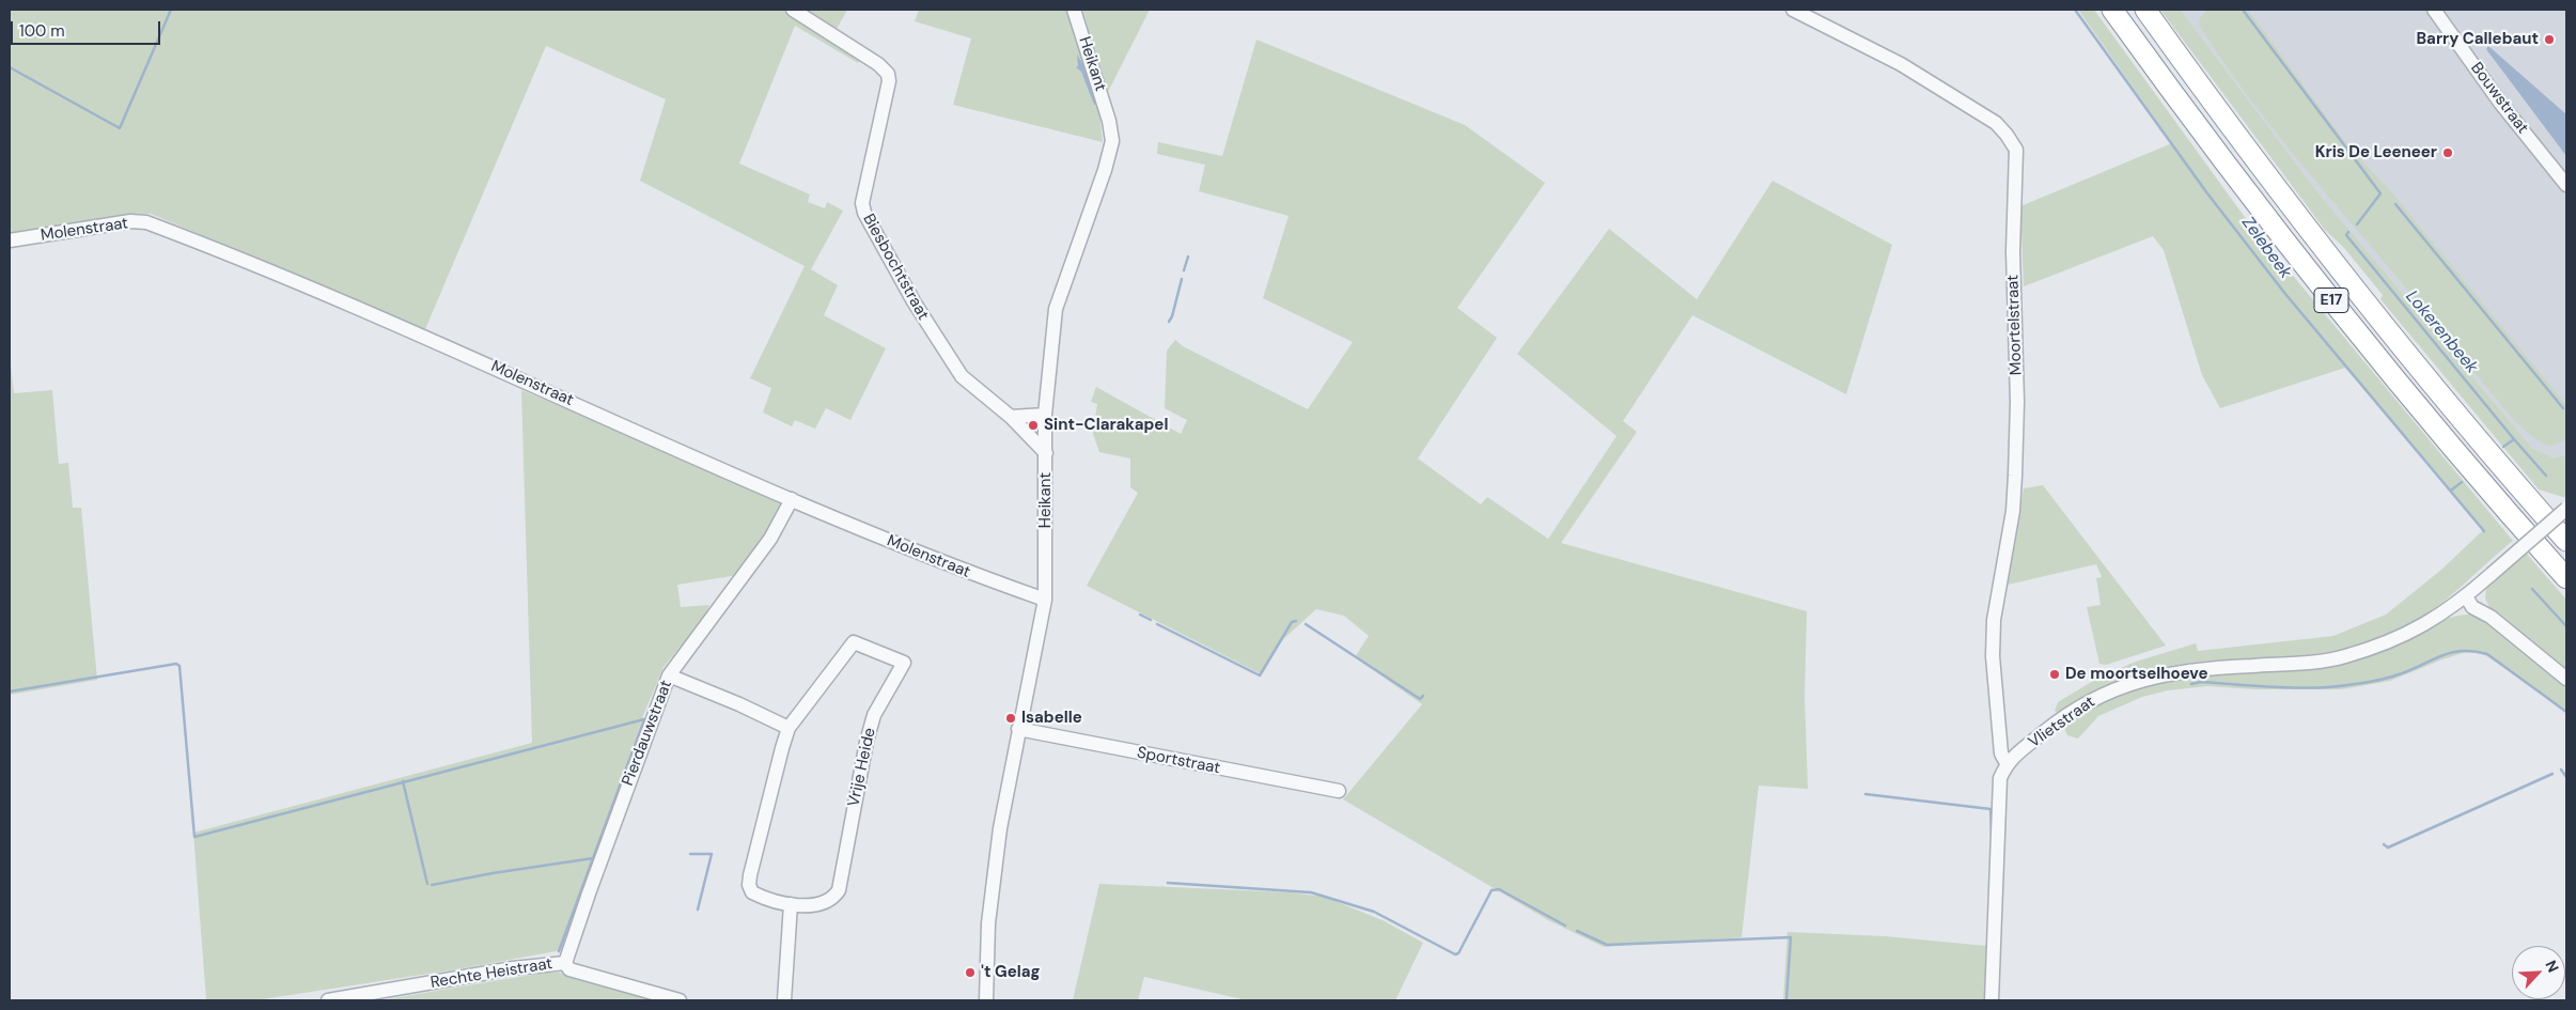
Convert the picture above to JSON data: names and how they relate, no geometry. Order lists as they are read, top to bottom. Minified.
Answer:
{"streets":{"highway":["E17"],"street":["Heikant","Bouwstraat","Molenstraat","Biesbochtstraat","Moortelstraat","Vlietstraat","Pierdauwstraat","Sportstraat","Vrije Heide","Rechte Heistraat"]},"crossings":[["Heikant","Molenstraat"],["Heikant","Biesbochtstraat"],["Heikant","Sportstraat"],["Molenstraat","Pierdauwstraat"],["Moortelstraat","Vlietstraat"],["Pierdauwstraat","Rechte Heistraat"]],"water":["Zelebeek","Lokerenbeek"],"places":["Barry Callebaut","Kris De Leeneer","Sint-Clarakapel","De moortselhoeve","Isabelle","'t Gelag"],"scale_bar":"100 m","north":"top right"}
